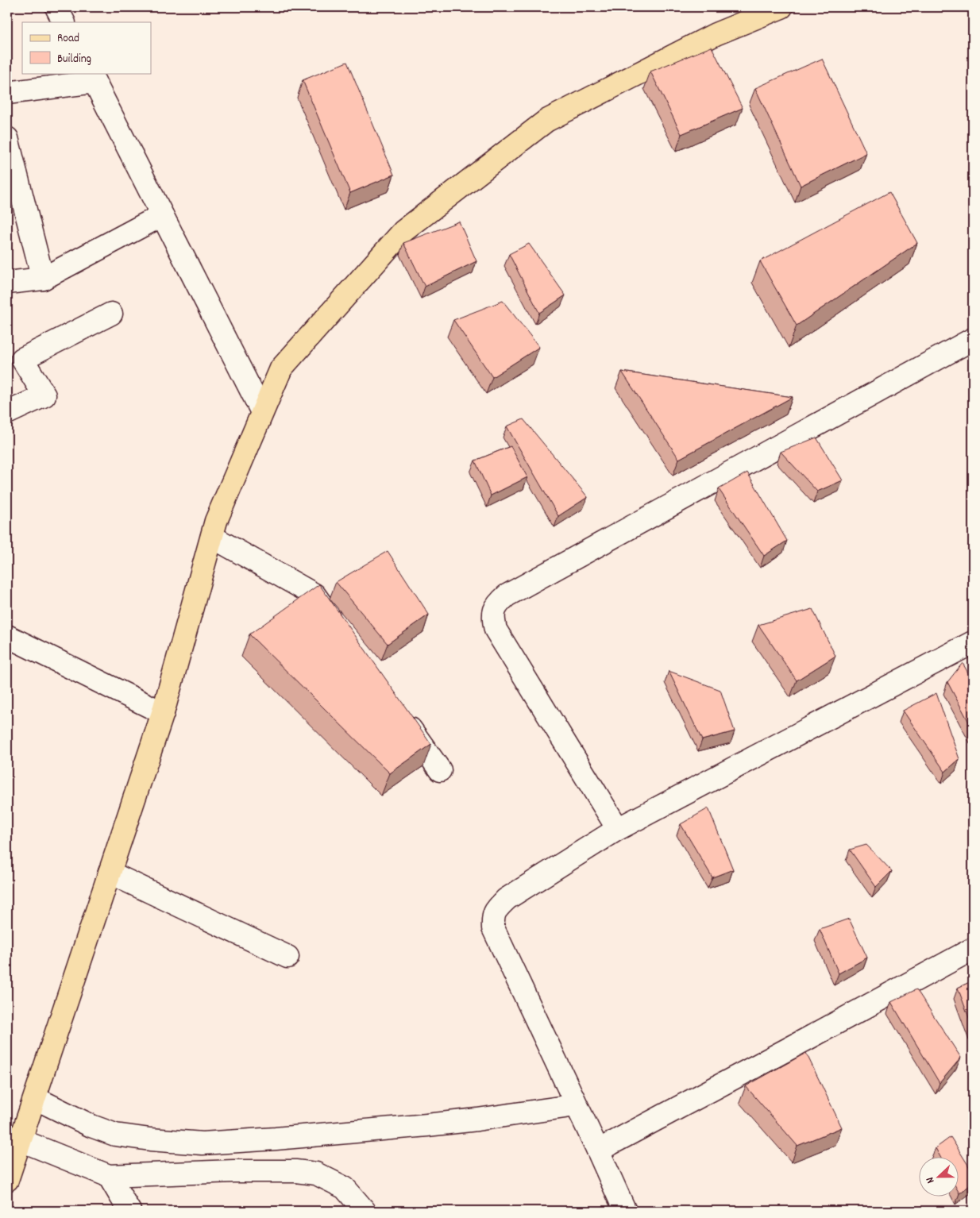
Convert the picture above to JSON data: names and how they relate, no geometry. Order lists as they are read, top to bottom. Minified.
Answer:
{"legend":["Road","Building"],"north":"left"}
